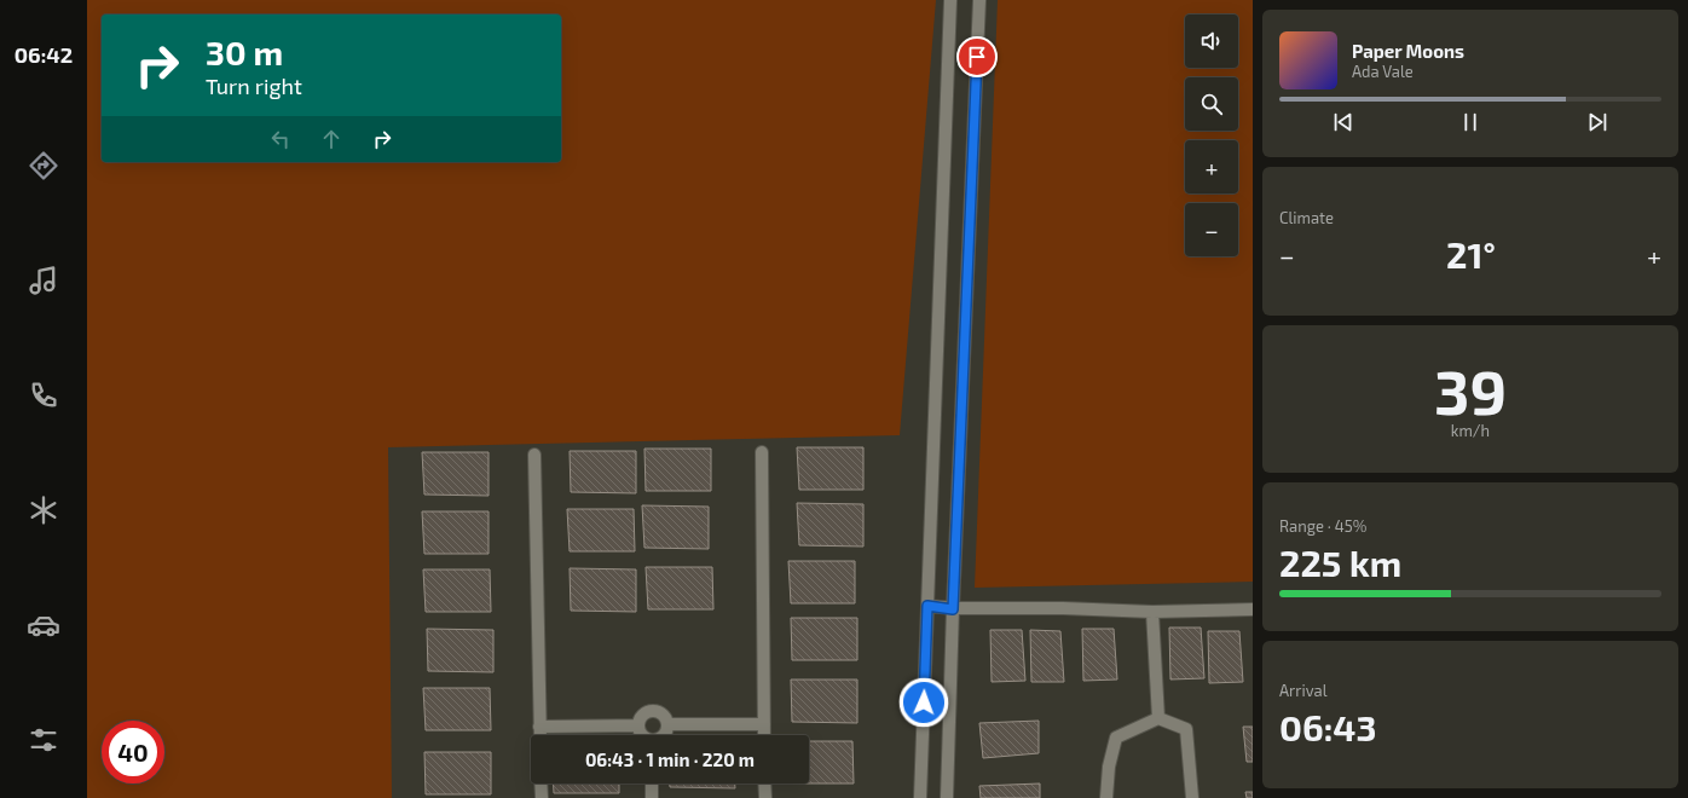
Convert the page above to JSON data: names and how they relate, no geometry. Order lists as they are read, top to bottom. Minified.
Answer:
{"page":{"tabs":"06:42","map_buttons":["+","−"],"turn":["30 m","Turn right"],"song":["Paper Moons","Ada Vale"],"tile":["Climate",["39","km/h"],["Range · 45%","225 km"],["Arrival","06:43"]],"heat":["−","21°","+"],"limit":"40","trip":"06:43 · 1 min · 220 m"}}
